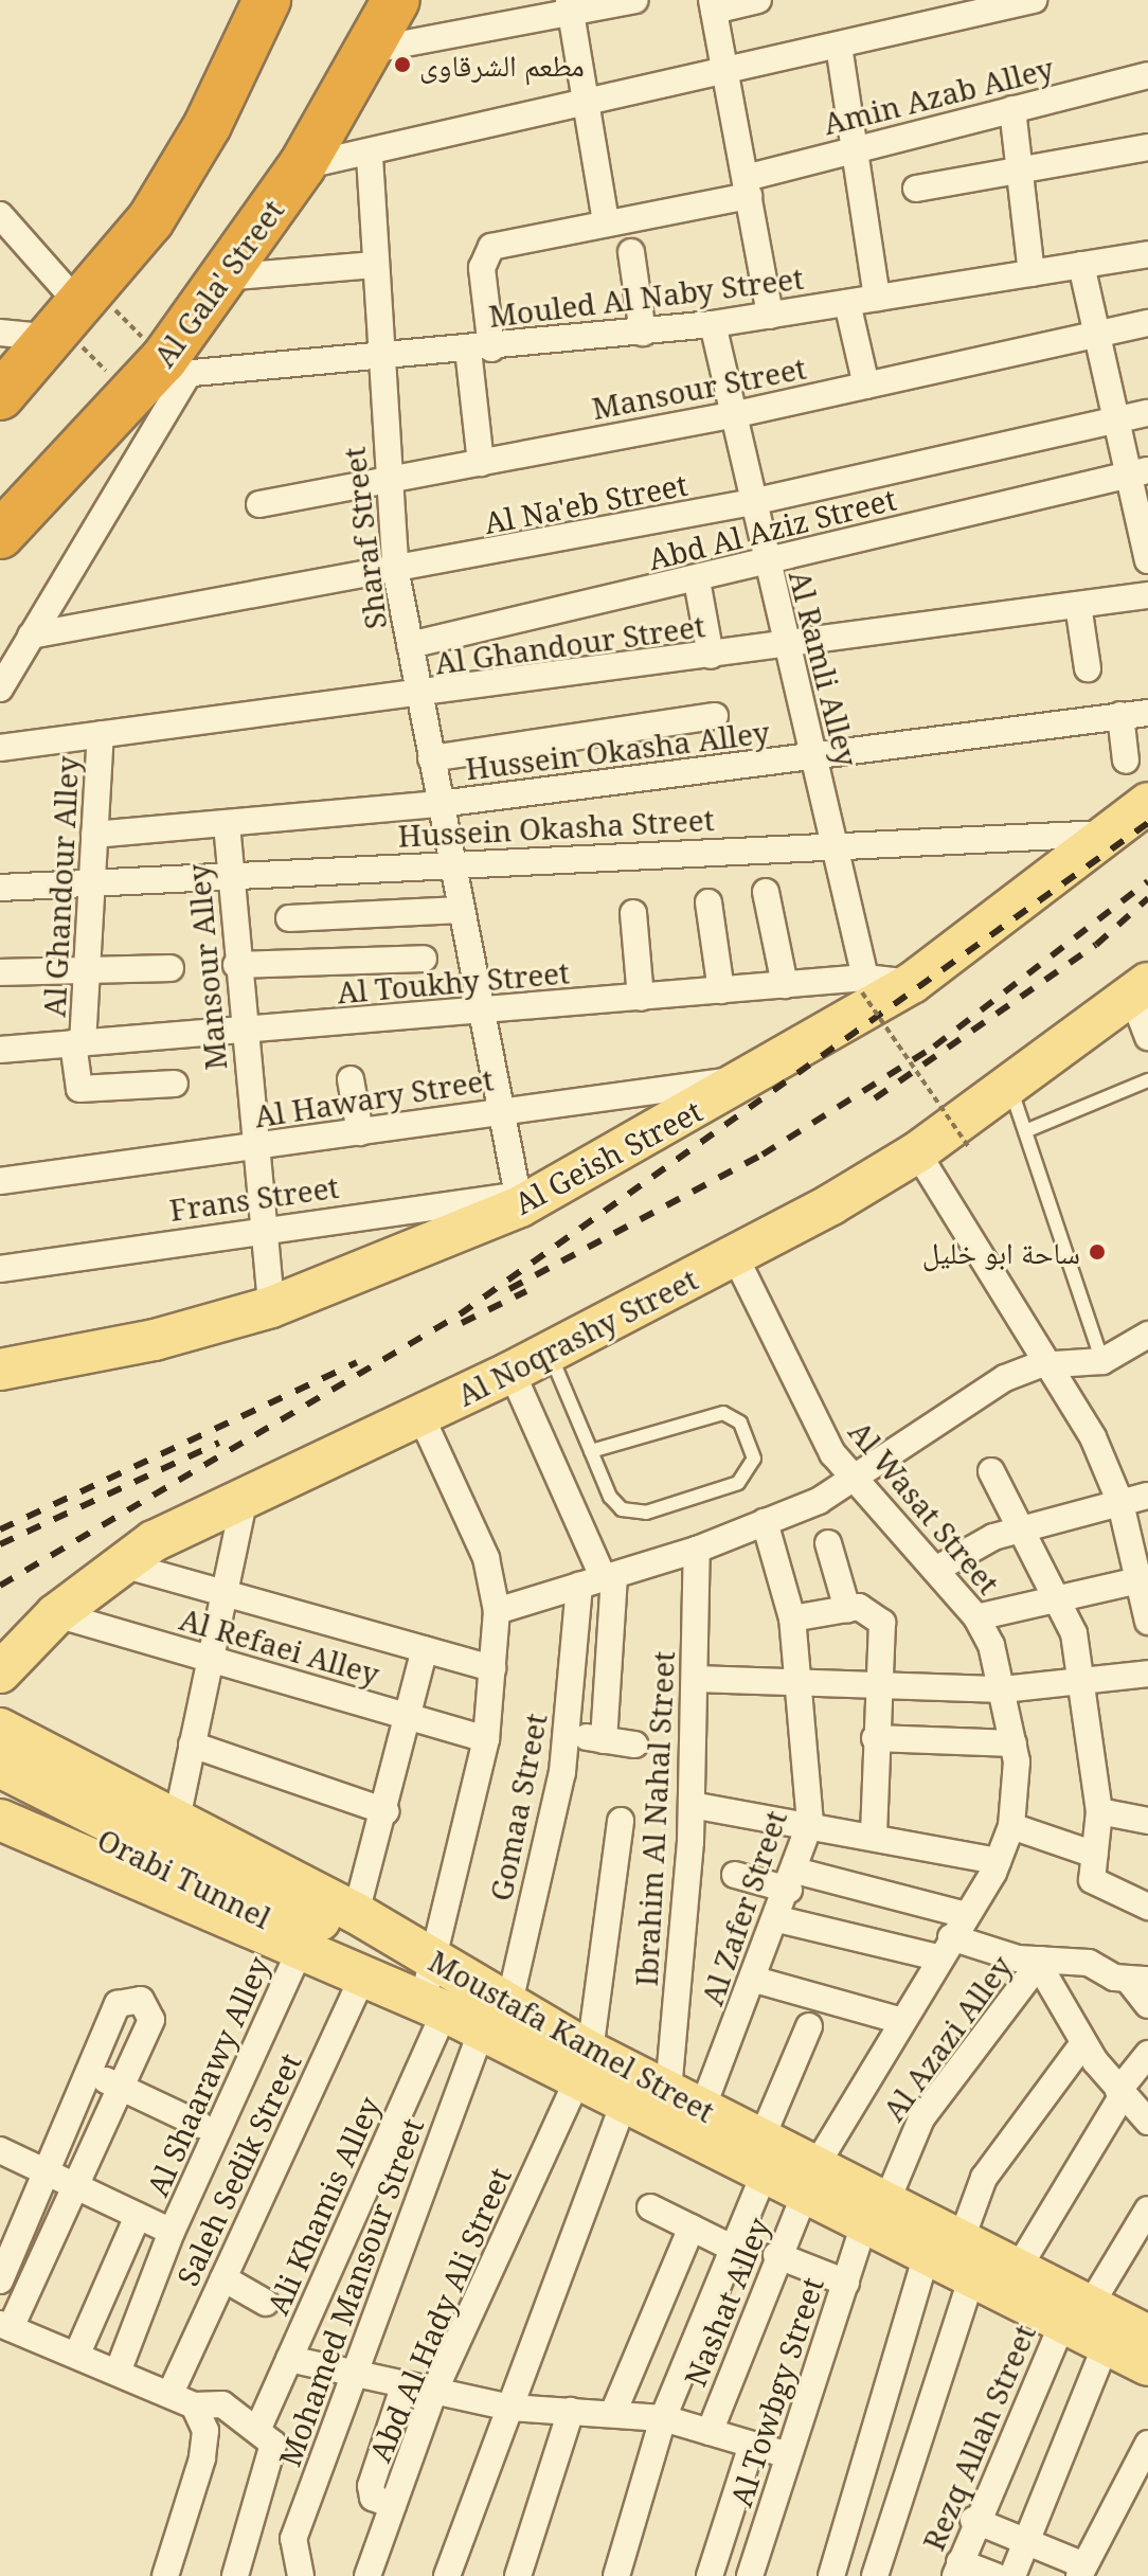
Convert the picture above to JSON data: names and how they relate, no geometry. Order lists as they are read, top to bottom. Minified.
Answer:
{"streets":{"highway":["Al Gala' Street"],"main road":["Al Geish Street","Al Noqrashy Street","Orabi Tunnel","Moustafa Kamel Street"],"street":["Amin Azab Alley","Mouled Al Naby Street","Mansour Street","Al Na'eb Street","Abd Al Aziz Street","Sharaf Street","Al Ghandour Street","Al Ramli Alley","Hussein Okasha Alley","Hussein Okasha Street","Al Ghandour Alley","Mansour Alley","Al Toukhy Street","Al Hawary Street","Frans Street","Al Wasat Street","Al Refaei Alley","Gomaa Street","Ibrahim Al Nahal Street","Al Zafer Street","Al Azazi Alley","Al Shaarawy Alley","Saleh Sedik Street","Ali Khamis Alley","Mohamed Mansour Street","Nashat Alley","Abd Al Hady Ali Street","Al Towbgy Street","Rezq Allah Street"]},"crossings":[["Amin Azab Alley","Mouled Al Naby Street"],["Al Gala' Street","Mouled Al Naby Street"],["Mouled Al Naby Street","Sharaf Street"],["Mouled Al Naby Street","Al Ramli Alley"],["Mansour Street","Sharaf Street"],["Mansour Street","Al Ramli Alley"],["Al Na'eb Street","Sharaf Street"],["Al Na'eb Street","Al Ramli Alley"],["Abd Al Aziz Street","Sharaf Street"],["Abd Al Aziz Street","Al Ramli Alley"],["Sharaf Street","Al Ghandour Street"],["Sharaf Street","Hussein Okasha Alley"],["Sharaf Street","Hussein Okasha Street"],["Sharaf Street","Al Toukhy Street"],["Sharaf Street","Al Hawary Street"],["Sharaf Street","Al Geish Street"],["Sharaf Street","Frans Street"],["Al Ghandour Street","Al Ramli Alley"],["Al Ghandour Street","Al Ghandour Alley"],["Al Ramli Alley","Hussein Okasha Alley"],["Al Ramli Alley","Hussein Okasha Street"],["Al Ramli Alley","Al Toukhy Street"],["Hussein Okasha Alley","Al Ghandour Alley"],["Hussein Okasha Alley","Mansour Alley"],["Hussein Okasha Street","Al Ghandour Alley"],["Hussein Okasha Street","Mansour Alley"],["Hussein Okasha Street","Al Geish Street"],["Al Ghandour Alley","Al Toukhy Street"],["Mansour Alley","Al Toukhy Street"],["Mansour Alley","Al Hawary Street"],["Mansour Alley","Al Geish Street"],["Mansour Alley","Frans Street"],["Al Toukhy Street","Al Geish Street"],["Al Hawary Street","Al Geish Street"],["Al Geish Street","Frans Street"],["Al Noqrashy Street","Al Wasat Street"],["Al Noqrashy Street","Al Refaei Alley"],["Al Noqrashy Street","Ali Khamis Alley"],["Al Wasat Street","Moustafa Kamel Street"],["Al Wasat Street","Nashat Alley"],["Al Refaei Alley","Ali Khamis Alley"],["Gomaa Street","Moustafa Kamel Street"],["Gomaa Street","Mohamed Mansour Street"],["Ibrahim Al Nahal Street","Al Zafer Street"],["Ibrahim Al Nahal Street","Moustafa Kamel Street"],["Orabi Tunnel","Moustafa Kamel Street"],["Orabi Tunnel","Saleh Sedik Street"],["Al Zafer Street","Moustafa Kamel Street"],["Moustafa Kamel Street","Al Azazi Alley"],["Moustafa Kamel Street","Al Shaarawy Alley"],["Moustafa Kamel Street","Saleh Sedik Street"],["Moustafa Kamel Street","Ali Khamis Alley"],["Moustafa Kamel Street","Mohamed Mansour Street"],["Moustafa Kamel Street","Nashat Alley"],["Moustafa Kamel Street","Abd Al Hady Ali Street"],["Moustafa Kamel Street","Al Towbgy Street"],["Moustafa Kamel Street","Rezq Allah Street"],["Al Azazi Alley","Al Towbgy Street"]],"places":["مطعم الشرقاوى","ساحة ابو خليل"]}
